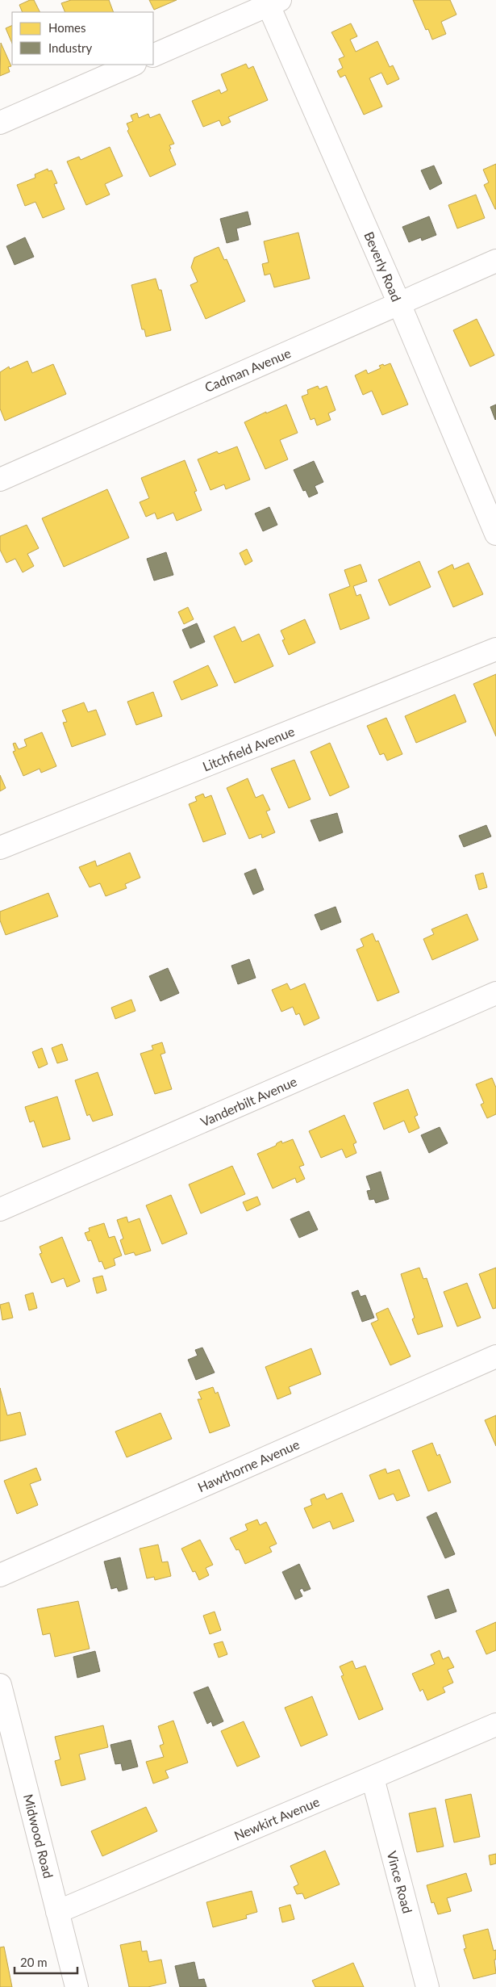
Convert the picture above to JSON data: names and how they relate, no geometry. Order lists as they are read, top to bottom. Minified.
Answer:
{"streets":{"street":["Beverly Road","Cadman Avenue","Litchfield Avenue","Vanderbilt Avenue","Hawthorne Avenue","Newkirt Avenue","Midwood Road","Vince Road"]},"crossings":[["Beverly Road","Cadman Avenue"],["Newkirt Avenue","Midwood Road"],["Newkirt Avenue","Vince Road"]],"legend":["Homes","Industry"],"scale_bar":"20 m"}
